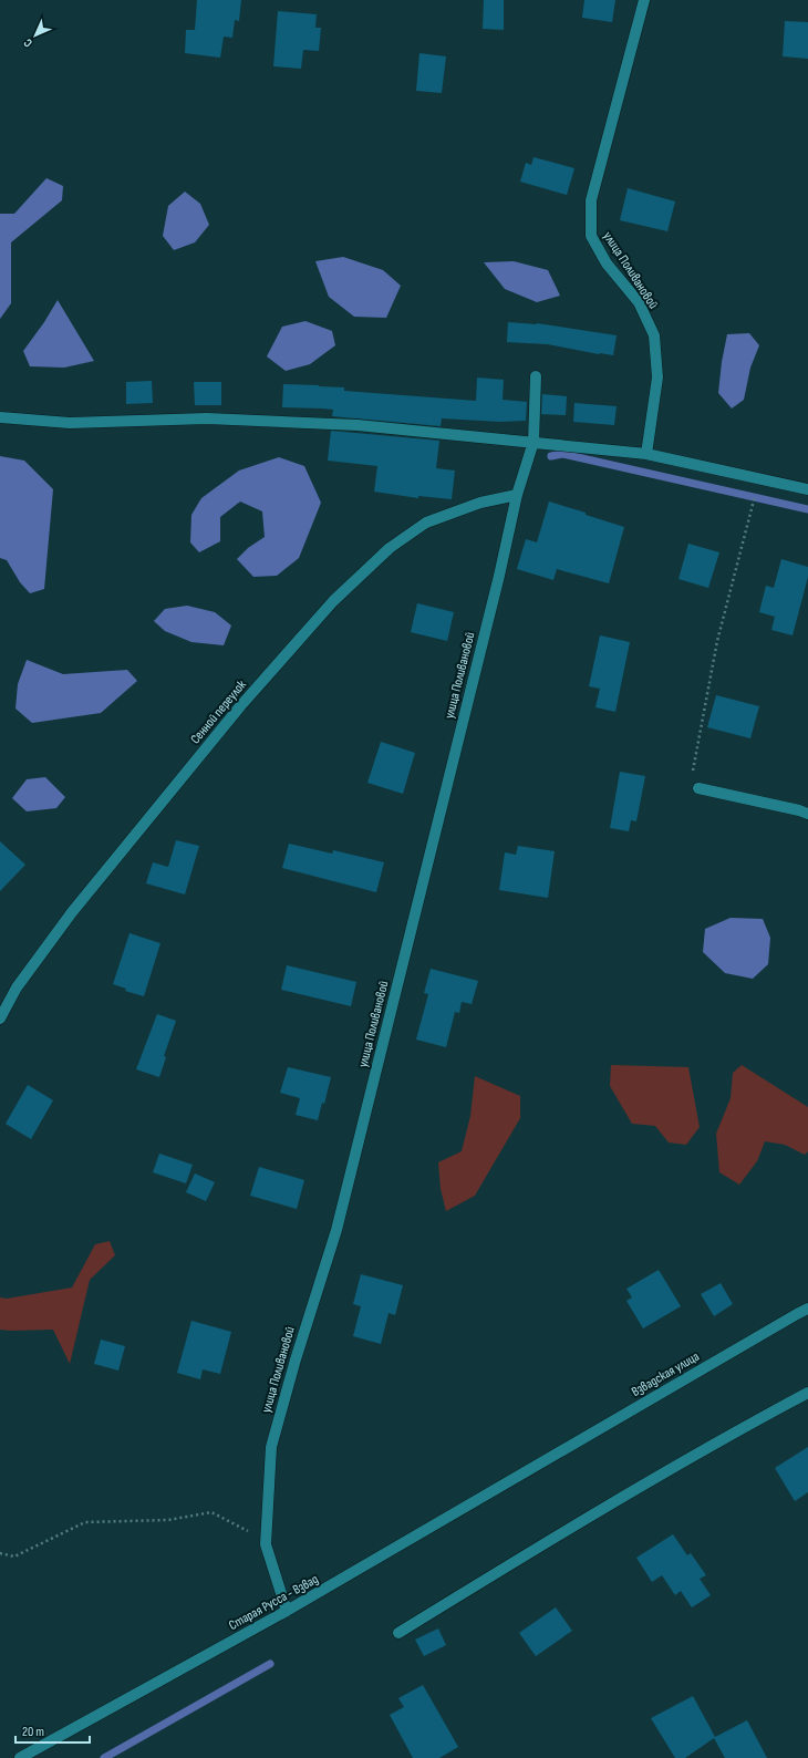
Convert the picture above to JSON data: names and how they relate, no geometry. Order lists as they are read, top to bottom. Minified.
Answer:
{"streets":{"street":["улица Поливановой","Сенной переулок","Взвадская улица","Старая Русса - Взвад"]},"crossings":[["улица Поливановой","Сенной переулок"],["улица Поливановой","Старая Русса - Взвад"],["Взвадская улица","Старая Русса - Взвад"]],"scale_bar":"20 m","north":"bottom left"}
